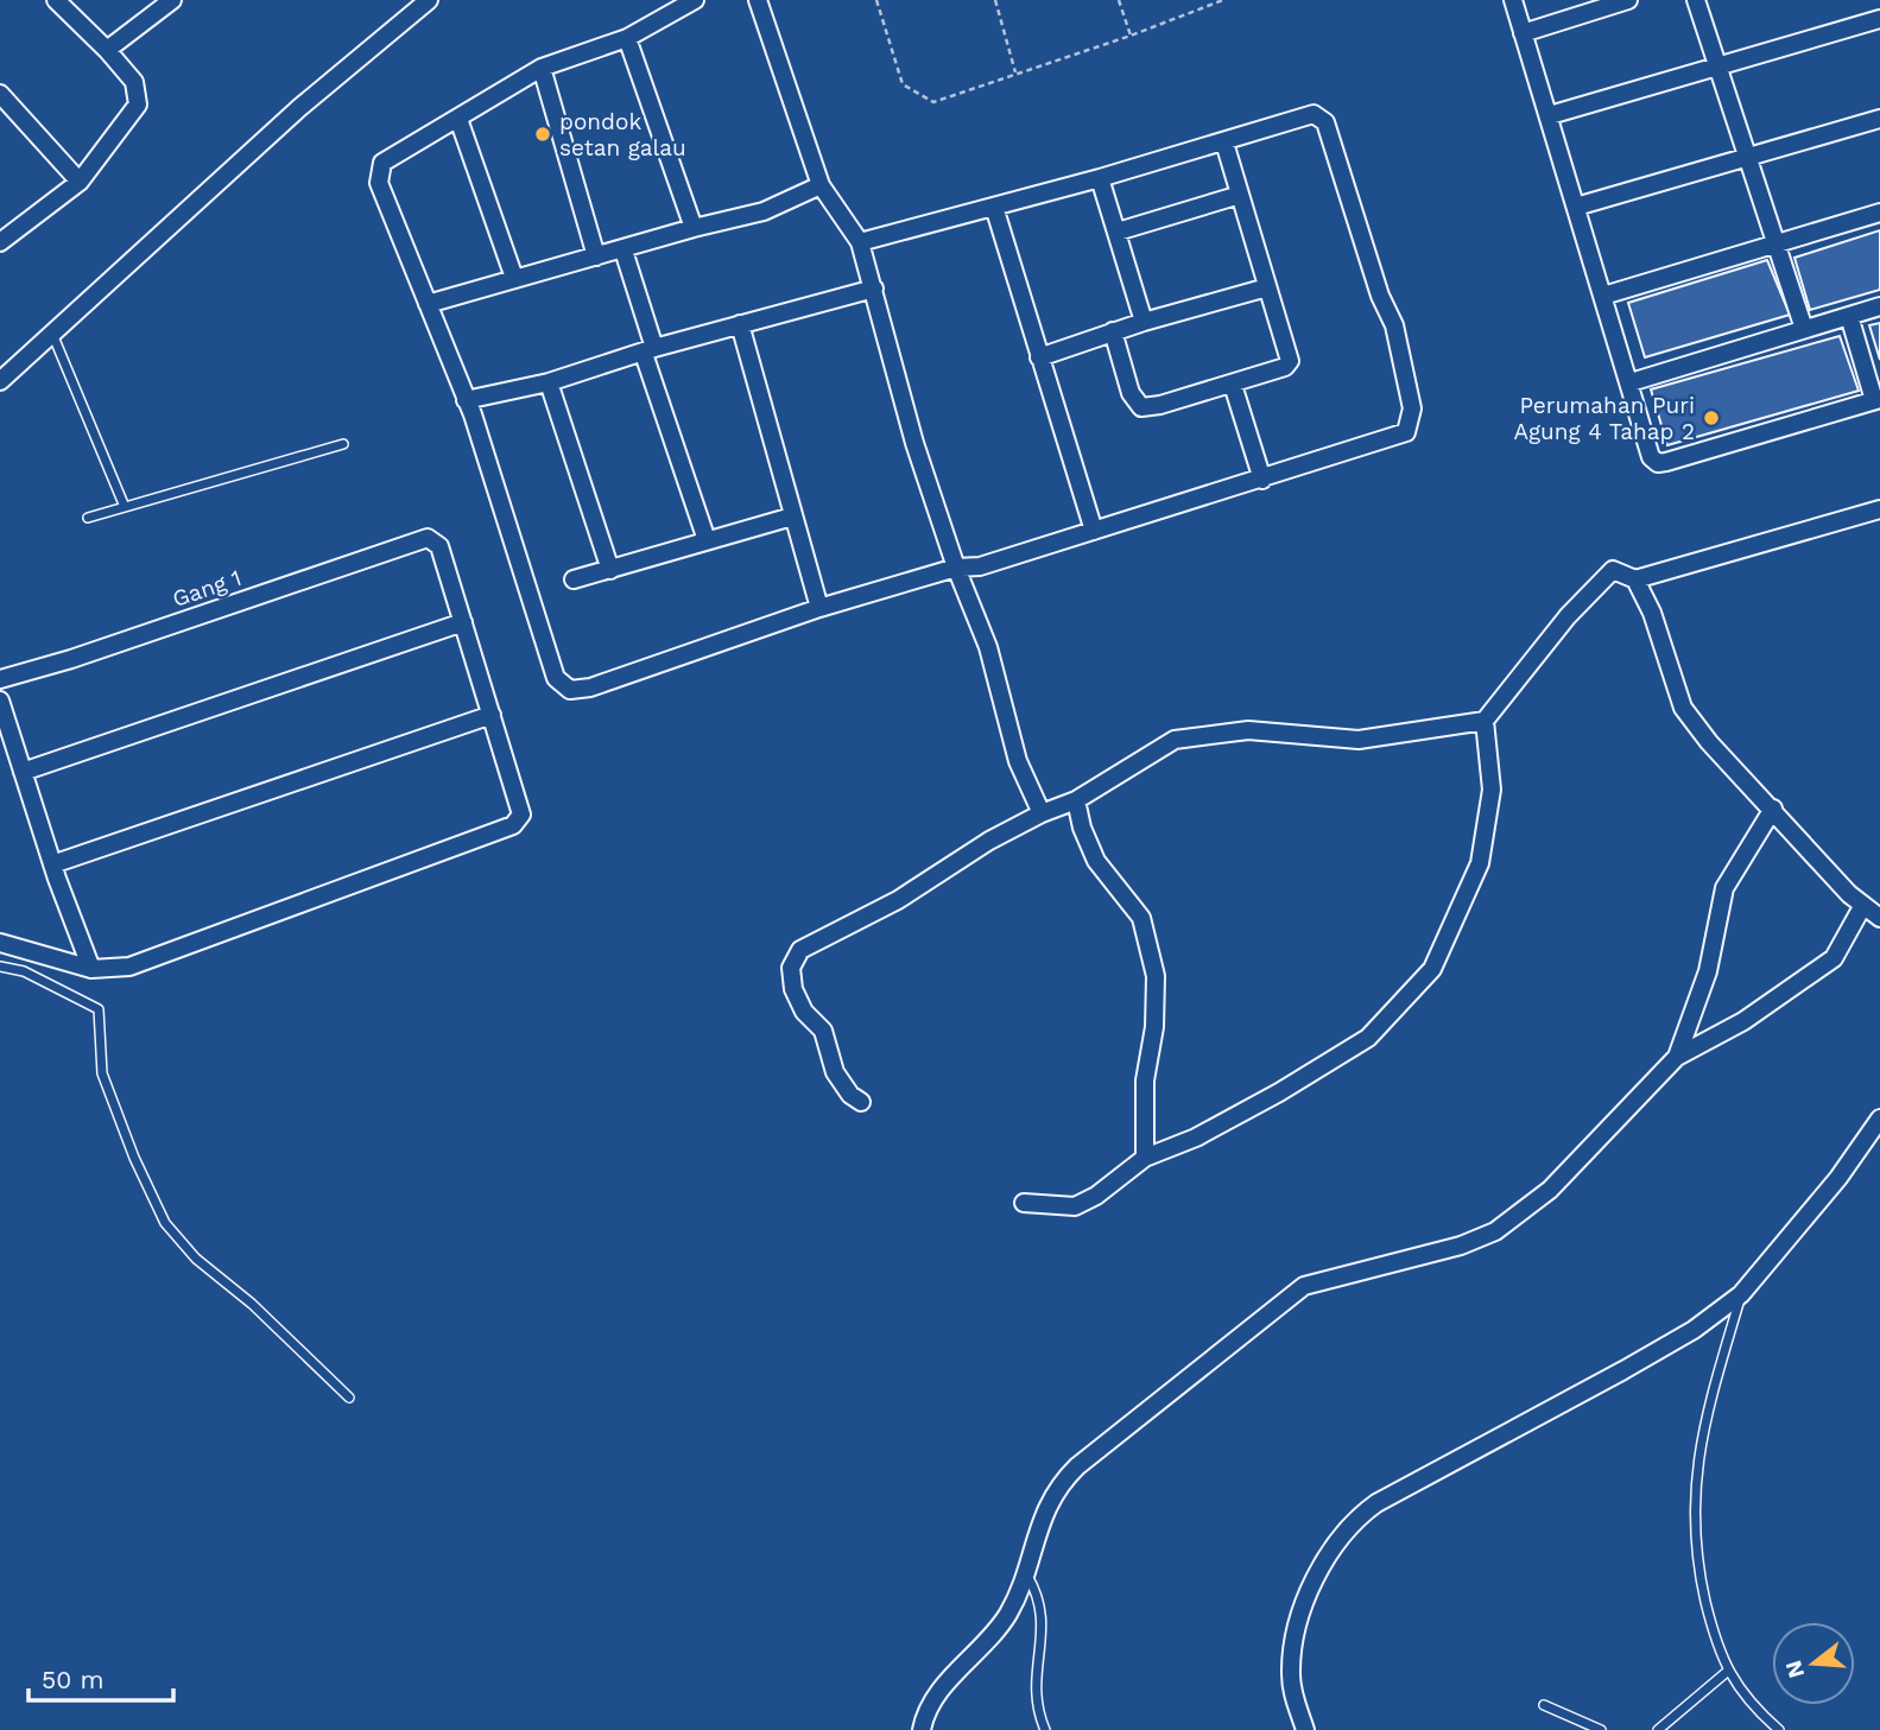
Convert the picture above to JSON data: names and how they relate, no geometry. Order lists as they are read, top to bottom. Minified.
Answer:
{"streets":{"street":["Gang 1"]},"places":["pondok setan galau","Perumahan Puri Agung 4 Tahap 2"],"scale_bar":"50 m","north":"left"}
